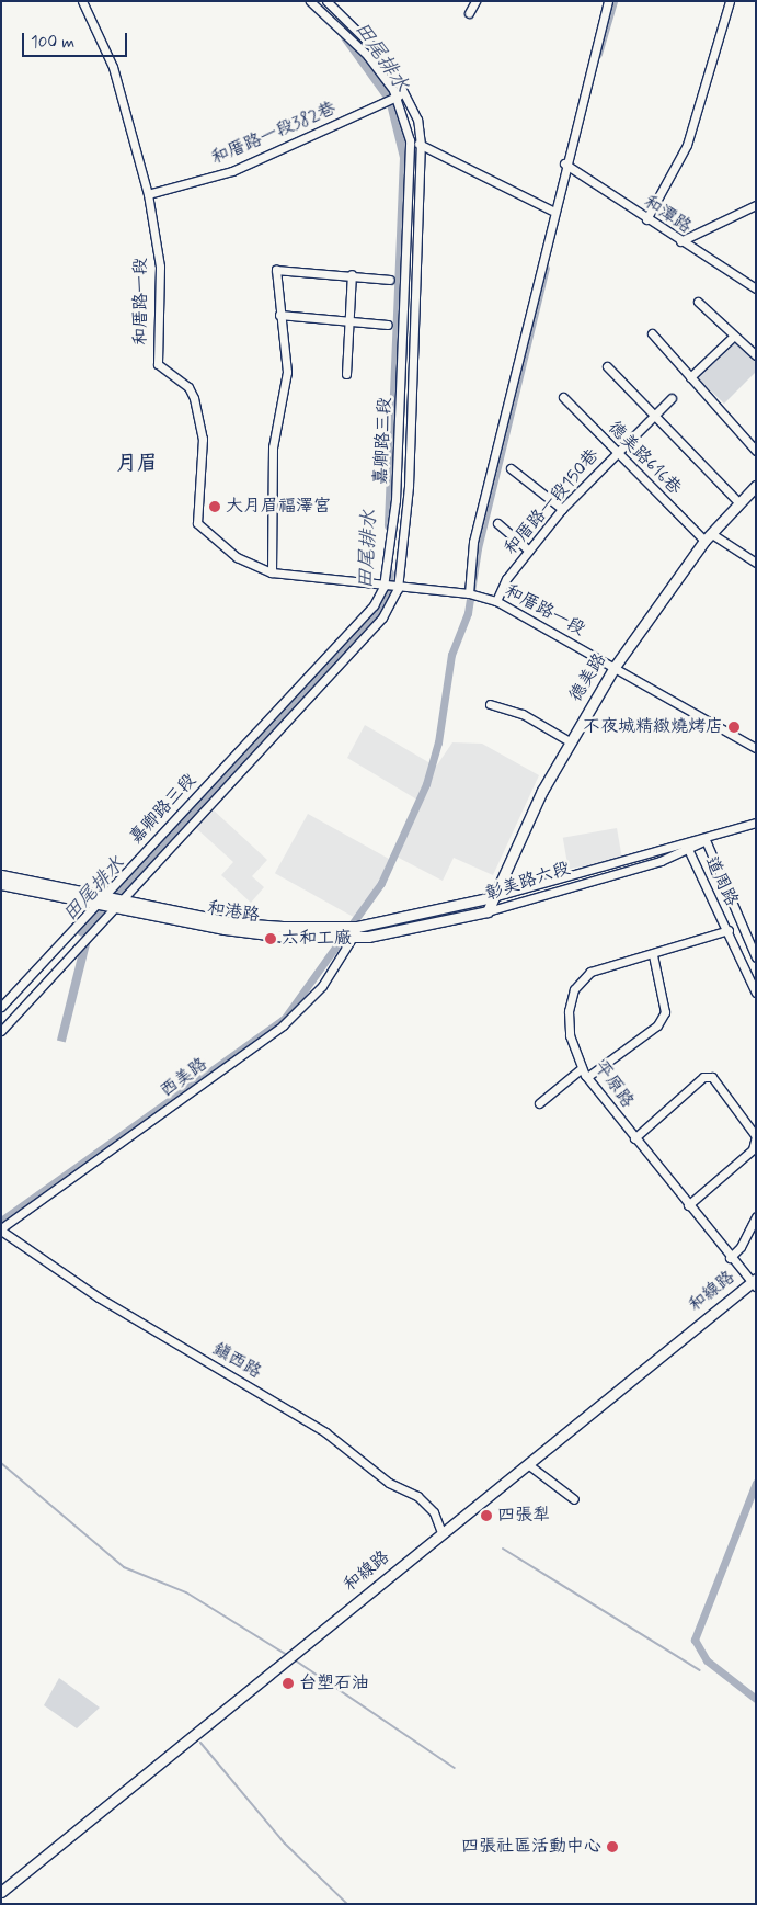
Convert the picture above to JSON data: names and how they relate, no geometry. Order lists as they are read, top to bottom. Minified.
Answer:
{"streets":{"main road":["德美路","彰美路六段","和港路","和線路"],"street":["和厝路一段382巷","和潭路","和厝路一段","嘉卿路三段","德美路616巷","和厝路一段150巷","道周路","西美路","平原路","鎮西路"]},"crossings":[["和厝路一段382巷","和厝路一段"],["和厝路一段382巷","嘉卿路三段"],["和厝路一段","嘉卿路三段"],["和厝路一段","和厝路一段150巷"],["和厝路一段","德美路"],["嘉卿路三段","和港路"],["德美路616巷","和厝路一段150巷"],["德美路616巷","德美路"],["德美路","彰美路六段"],["彰美路六段","道周路"],["彰美路六段","和港路"],["彰美路六段","西美路"],["道周路","平原路"],["和港路","西美路"],["西美路","鎮西路"],["平原路","和線路"],["和線路","鎮西路"]],"districts":["月眉"],"water":["田尾排水"],"places":["大月眉福澤宮","不夜城精緻燒烤店","六和工廠","四張犁","台塑石油","四張社區活動中心"],"scale_bar":"100 m"}
